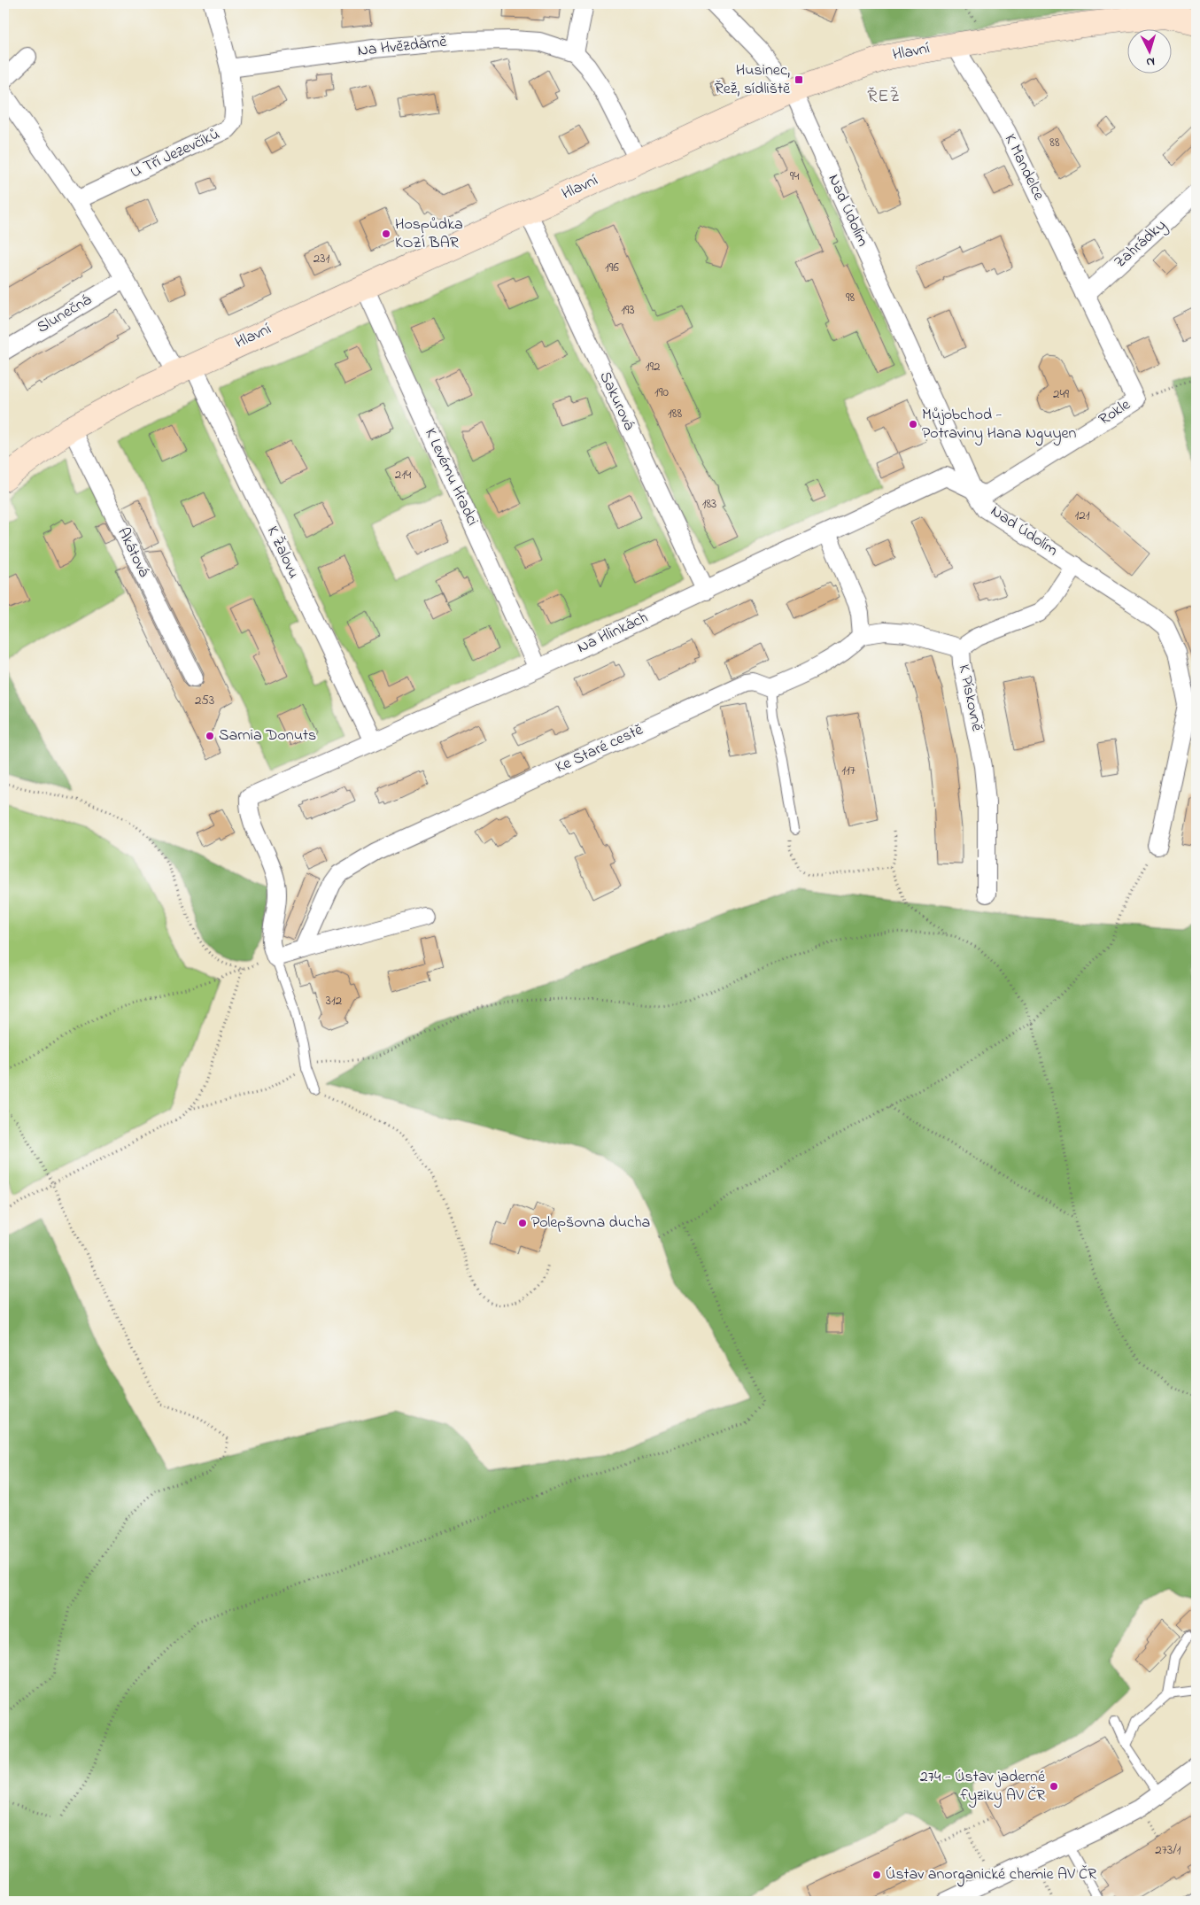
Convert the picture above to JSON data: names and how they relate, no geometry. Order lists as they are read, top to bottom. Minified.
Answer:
{"streets":{"street":["Na Hvězdárně","Hlavní","U Tří Jezevčíků","K Mandelce","Nad Údolím","Zahrádky","Slunečná","Sakurová","Rokle","K Levému Hradci","Akátová","K Žalovu","Na Hlinkách","K Pískovně","Ke Staré cestě"]},"crossings":[["Na Hvězdárně","U Tří Jezevčíků"],["Hlavní","K Mandelce"],["Hlavní","Nad Údolím"],["Hlavní","Sakurová"],["Hlavní","K Levému Hradci"],["Hlavní","Akátová"],["Hlavní","K Žalovu"],["K Mandelce","Zahrádky"],["K Mandelce","Rokle"],["Nad Údolím","Rokle"],["Nad Údolím","Na Hlinkách"],["Nad Údolím","K Pískovně"],["Zahrádky","Rokle"],["Sakurová","Na Hlinkách"],["Rokle","Na Hlinkách"],["K Levému Hradci","Na Hlinkách"],["K Žalovu","Na Hlinkách"]],"districts":["ŘEŽ"],"places":{"transit":["Husinec, Řež, sídliště"],"other":["Hospůdka KOZÍ BAR","Můjobchod - Potraviny Hana Nguyen","Sarnia Donuts","Polepšovna ducha","274 - Ústav jaderné fyziky AV ČR","Ústav anorganické chemie AV ČR"]},"house_numbers":["88","94","231","196","98","193","192","190","249","188","214","183","121","253","117","312","273/1"],"north":"bottom"}
